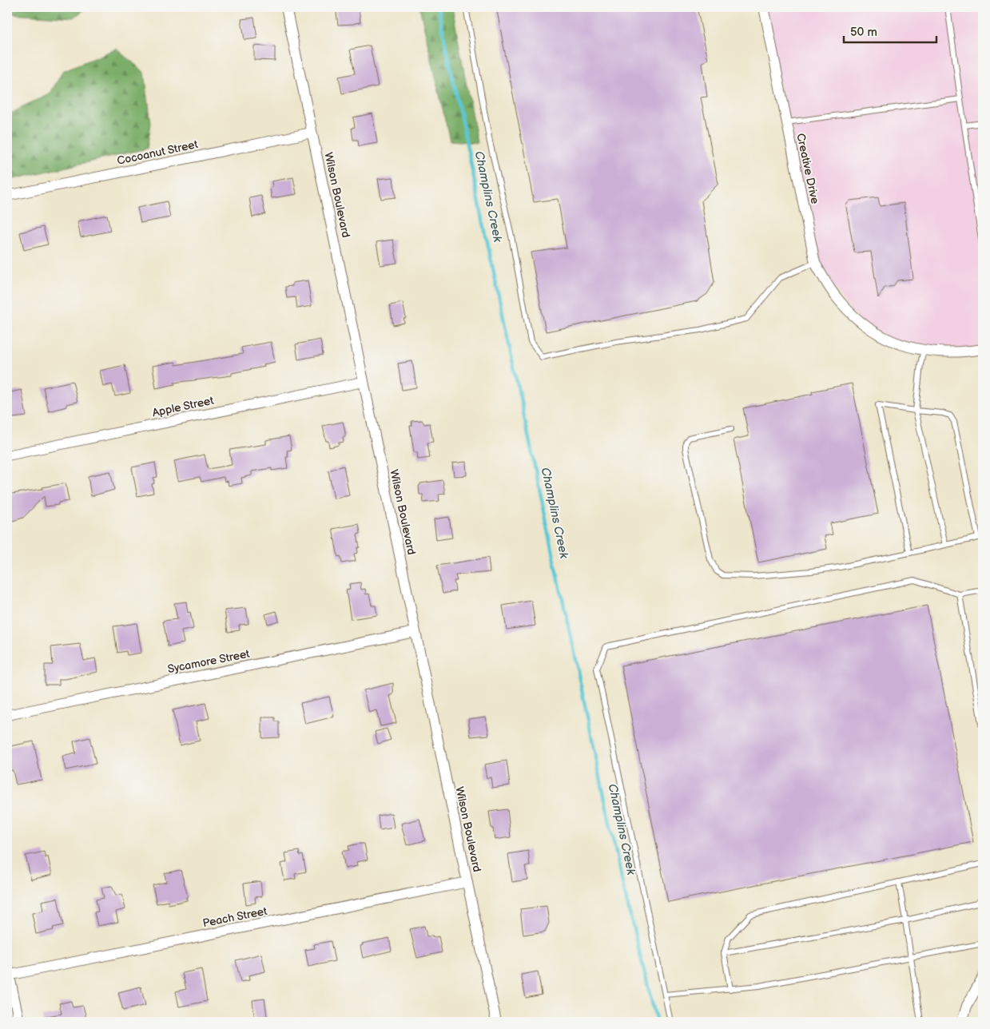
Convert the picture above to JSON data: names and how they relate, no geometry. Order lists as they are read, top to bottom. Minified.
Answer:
{"streets":{"street":["Cocoanut Street","Creative Drive","Wilson Boulevard","Apple Street","Sycamore Street","Peach Street"]},"crossings":[["Cocoanut Street","Wilson Boulevard"],["Wilson Boulevard","Apple Street"],["Wilson Boulevard","Sycamore Street"],["Wilson Boulevard","Peach Street"]],"water":["Champlins Creek"],"scale_bar":"50 m"}
